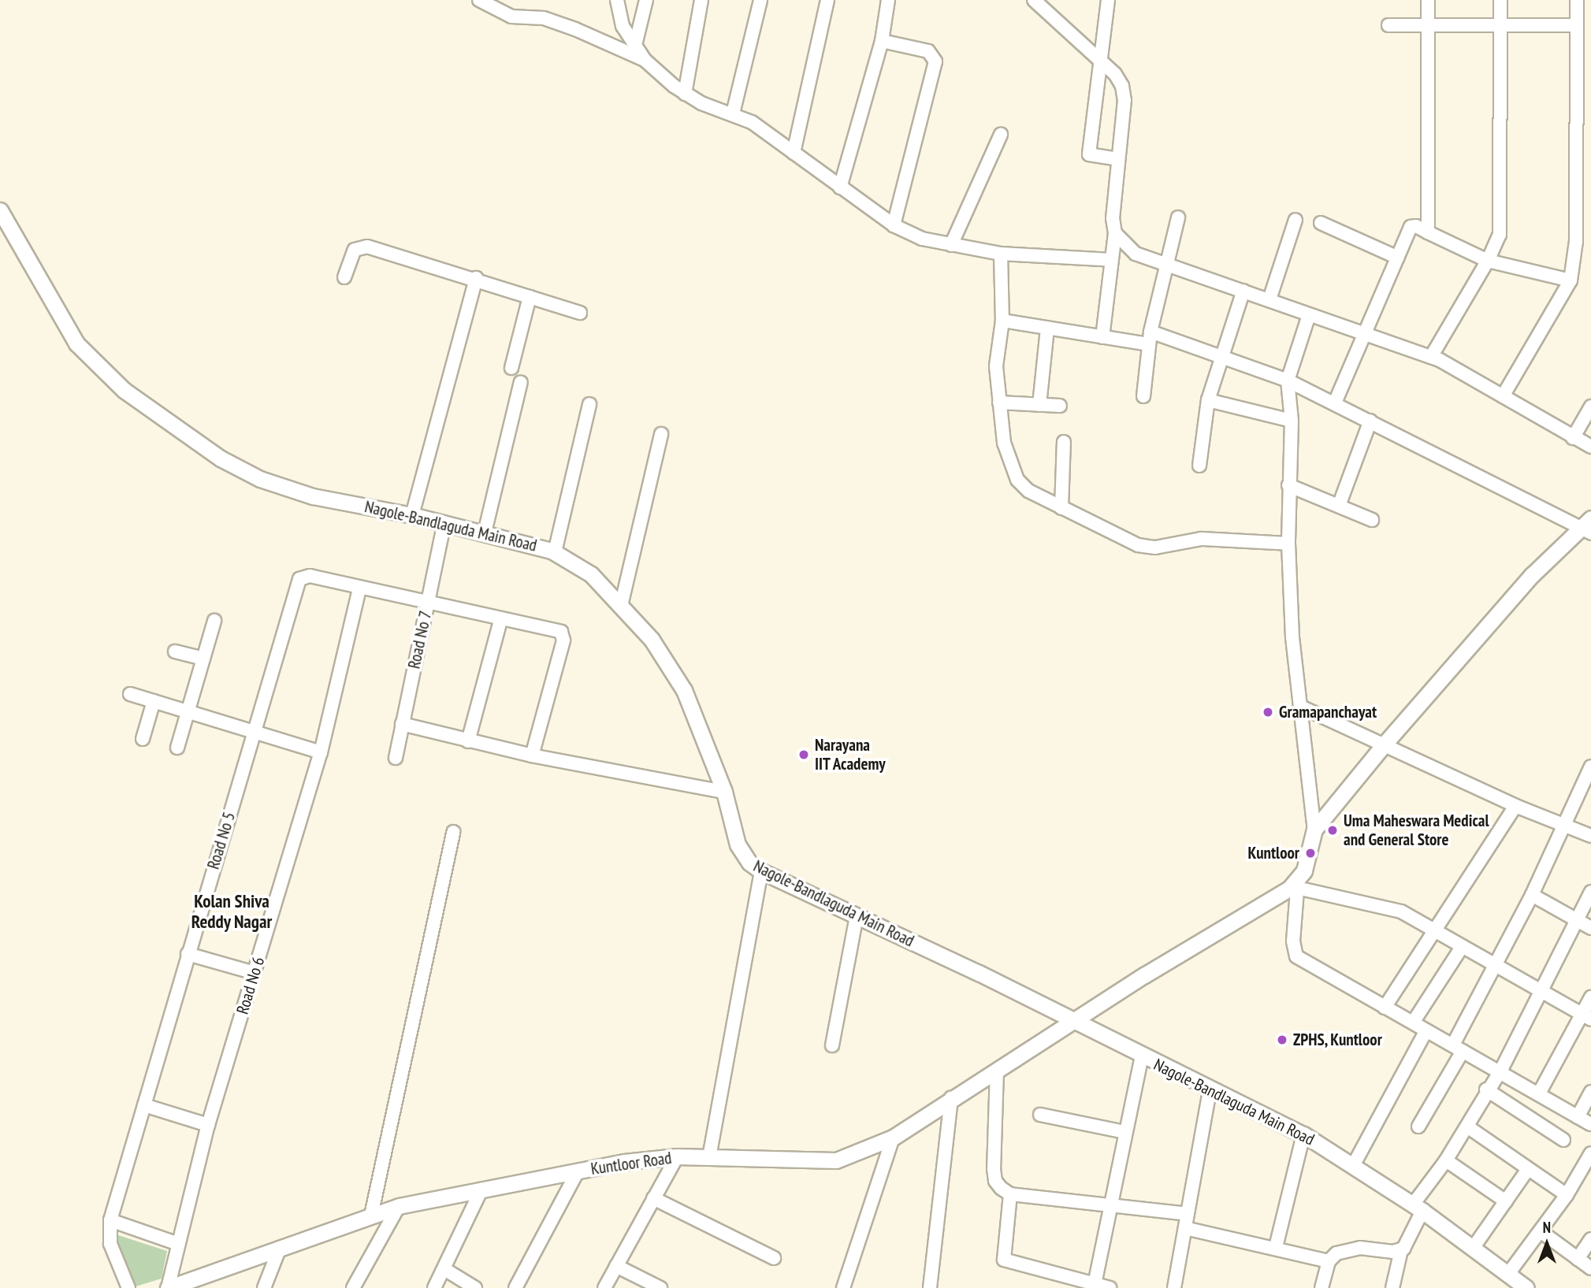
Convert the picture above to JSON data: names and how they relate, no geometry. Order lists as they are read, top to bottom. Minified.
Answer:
{"streets":{"street":["Nagole-Bandlaguda Main Road","Road No 7","Road No 5","Road No 6","Kuntloor Road"]},"crossings":[["Nagole-Bandlaguda Main Road","Road No 7"],["Nagole-Bandlaguda Main Road","Kuntloor Road"],["Road No 5","Road No 6"],["Road No 6","Kuntloor Road"]],"districts":["Kolan Shiva Reddy Nagar"],"places":["Gramapanchayat","Narayana IIT Academy","Uma Maheswara Medical and General Store","Kuntloor","ZPHS, Kuntloor"],"north":"top"}
